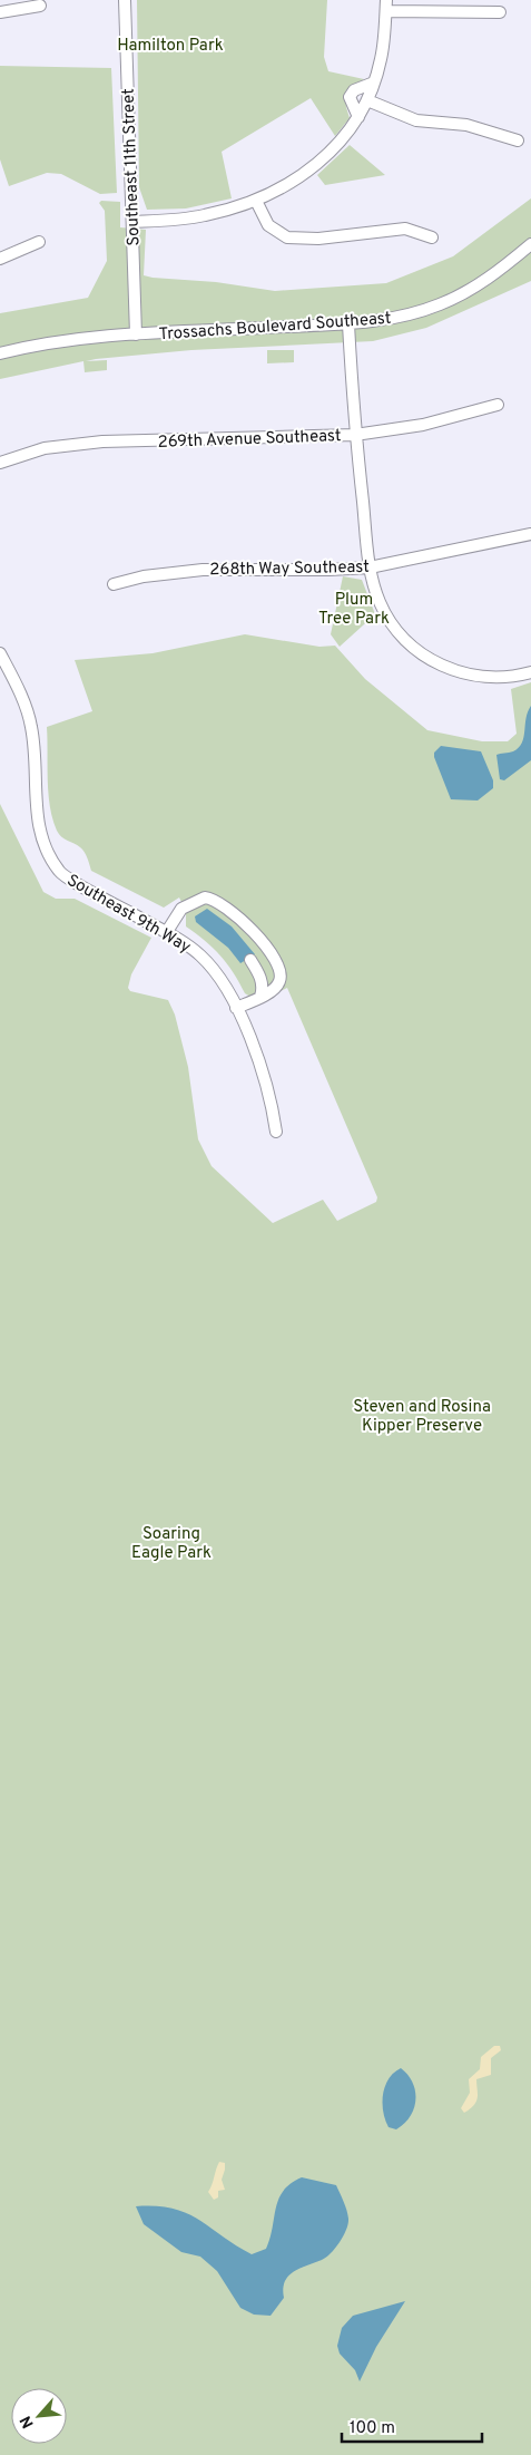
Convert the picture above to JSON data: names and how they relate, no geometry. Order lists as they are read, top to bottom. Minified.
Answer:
{"streets":{"street":["Southeast 11th Street","Trossachs Boulevard Southeast","269th Avenue Southeast","268th Way Southeast","Southeast 9th Way"]},"crossings":[["Southeast 11th Street","Trossachs Boulevard Southeast"]],"parks":["Hamilton Park","Plum Tree Park","Steven and Rosina Kipper Preserve","Soaring Eagle Park"],"scale_bar":"100 m","north":"bottom left"}
